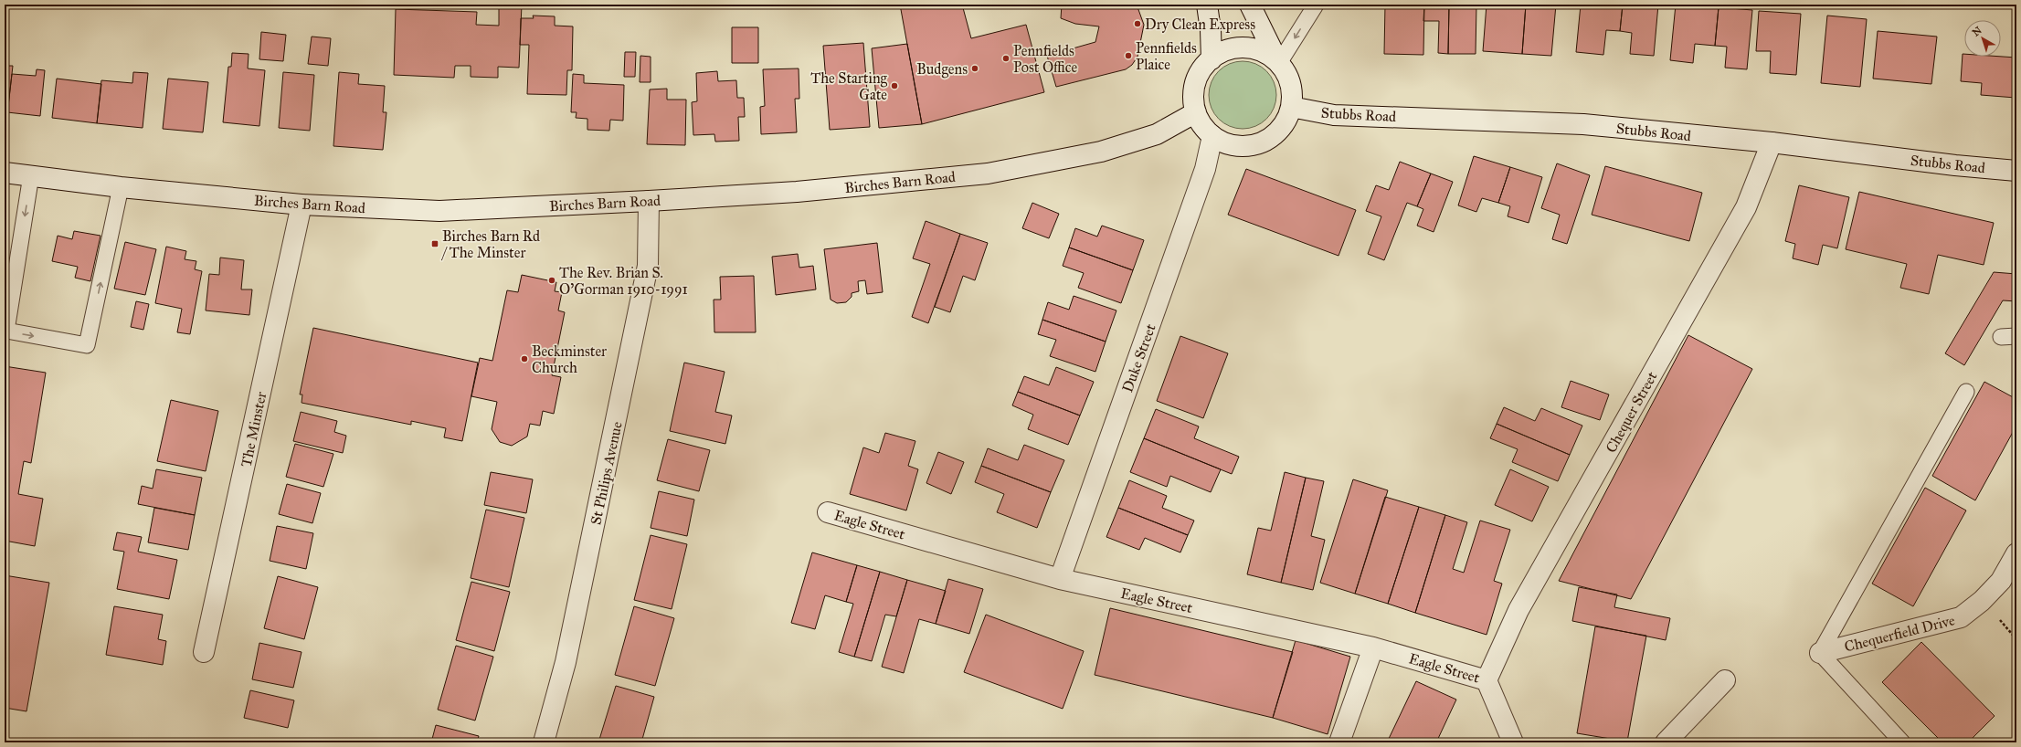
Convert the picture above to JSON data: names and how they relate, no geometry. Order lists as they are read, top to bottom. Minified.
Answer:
{"streets":{"street":["Stubbs Road","Birches Barn Road","Duke Street","Chequer Street","The Minster","St Philips Avenue","Eagle Street","Chequerfield Drive"]},"crossings":[["Stubbs Road","Birches Barn Road"],["Stubbs Road","Duke Street"],["Stubbs Road","Chequer Street"],["Birches Barn Road","Duke Street"],["Birches Barn Road","The Minster"],["Birches Barn Road","St Philips Avenue"],["Duke Street","Eagle Street"],["Chequer Street","Eagle Street"]],"places":{"other":["Dry Clean Express","Pennfields Plaice","Pennfields Post Office","Budgens","The Starting Gate","The Rev. Brian S. O'Gorman 1910-1991","Beckminster Church"],"transit":["Birches Barn Rd / The Minster"]},"north":"top left"}
